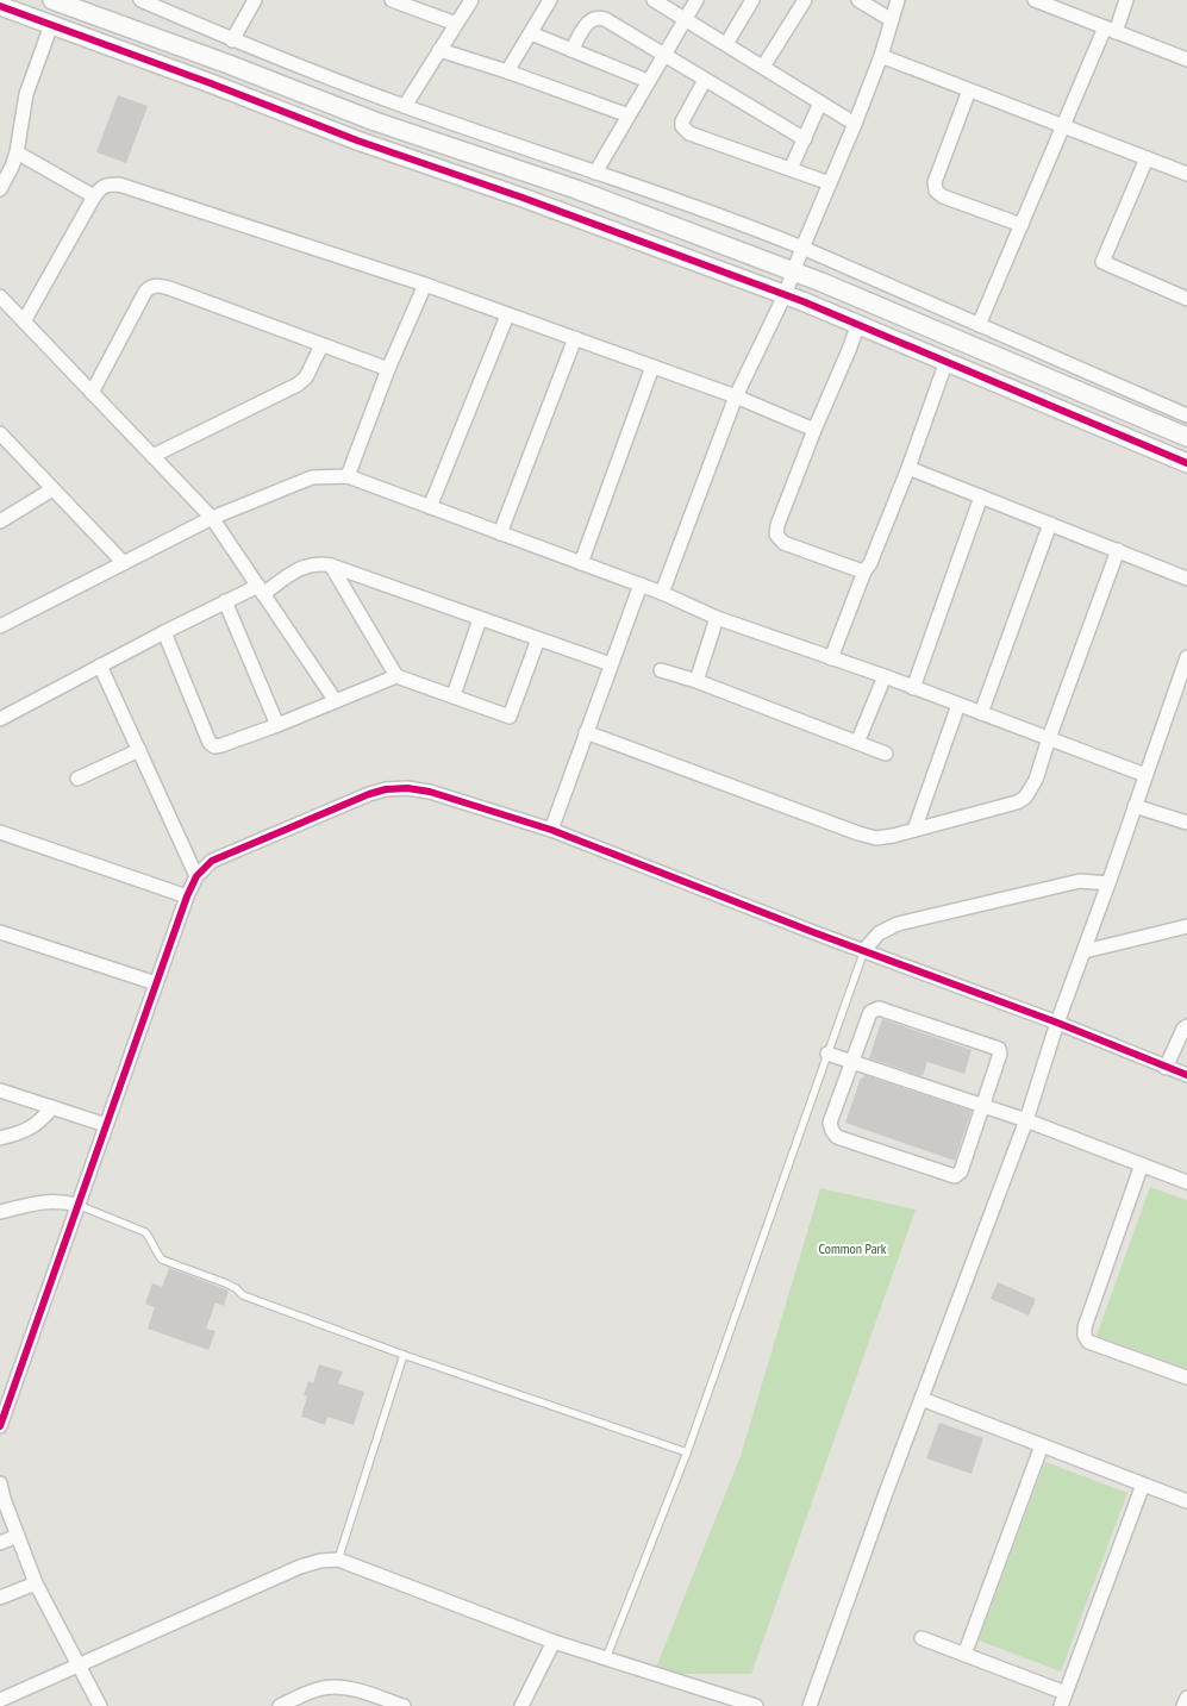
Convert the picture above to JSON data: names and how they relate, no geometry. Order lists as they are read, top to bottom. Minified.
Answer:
{"parks":["Common Park"]}
